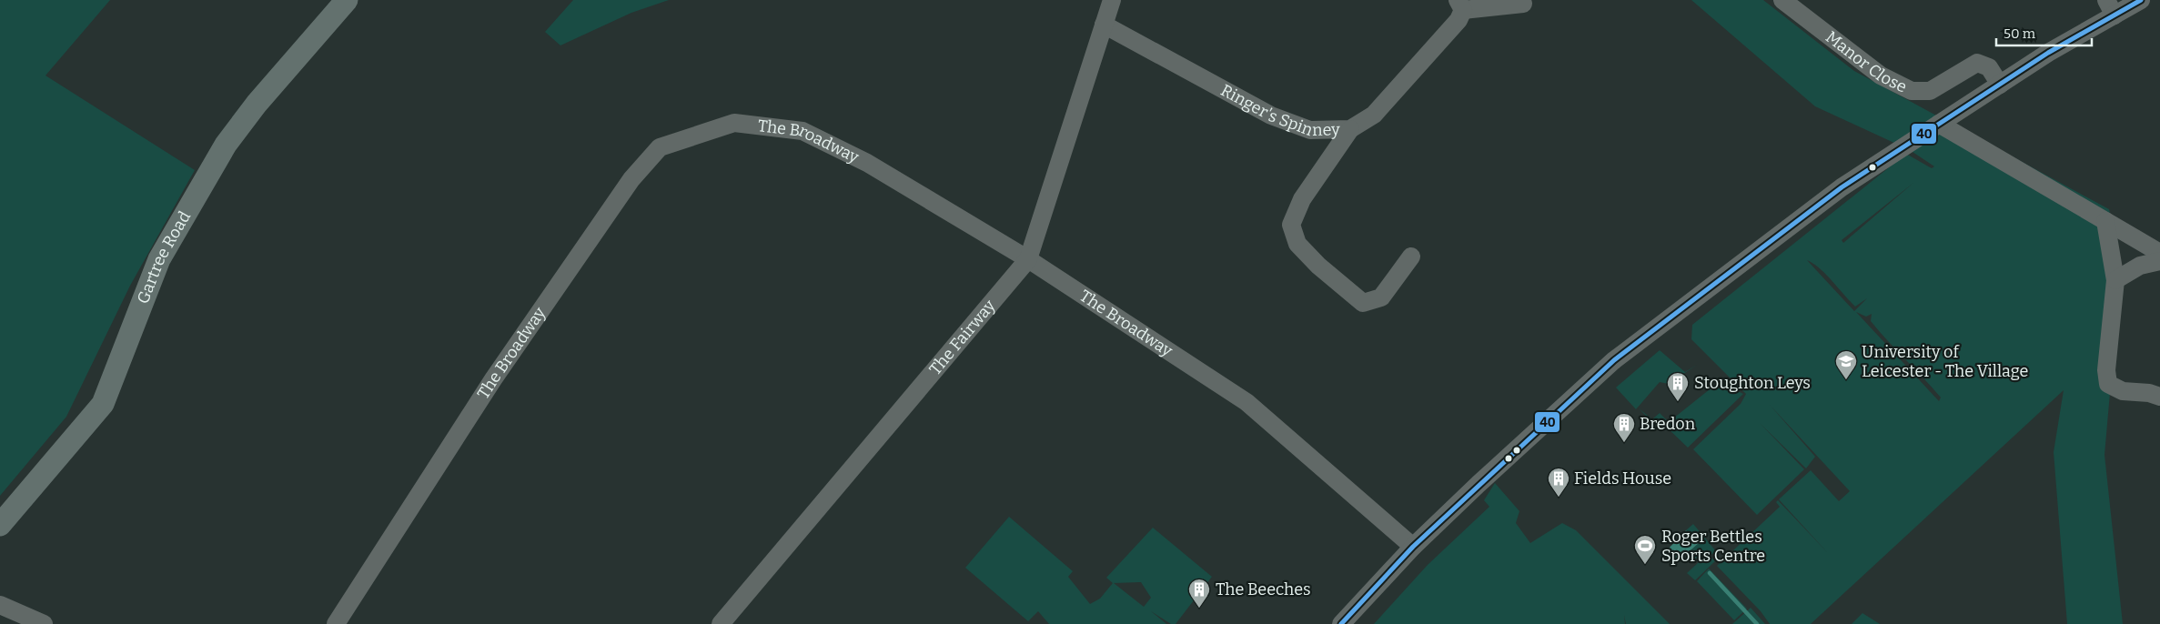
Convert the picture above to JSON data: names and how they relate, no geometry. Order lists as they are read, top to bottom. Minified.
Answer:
{"streets":{"main road":["Gartree Road"],"street":["Manor Close","Ringer's Spinney","The Broadway","The Fairway"]},"crossings":[["Ringer's Spinney","The Fairway"],["The Broadway","The Fairway"]],"places":{"school or university":["University of Leicester - The Village"],"building":["Stoughton Leys","Bredon","Fields House","The Beeches"],"sports":["Roger Bettles Sports Centre"]},"lines":["transit line 40"],"scale_bar":"50 m"}
